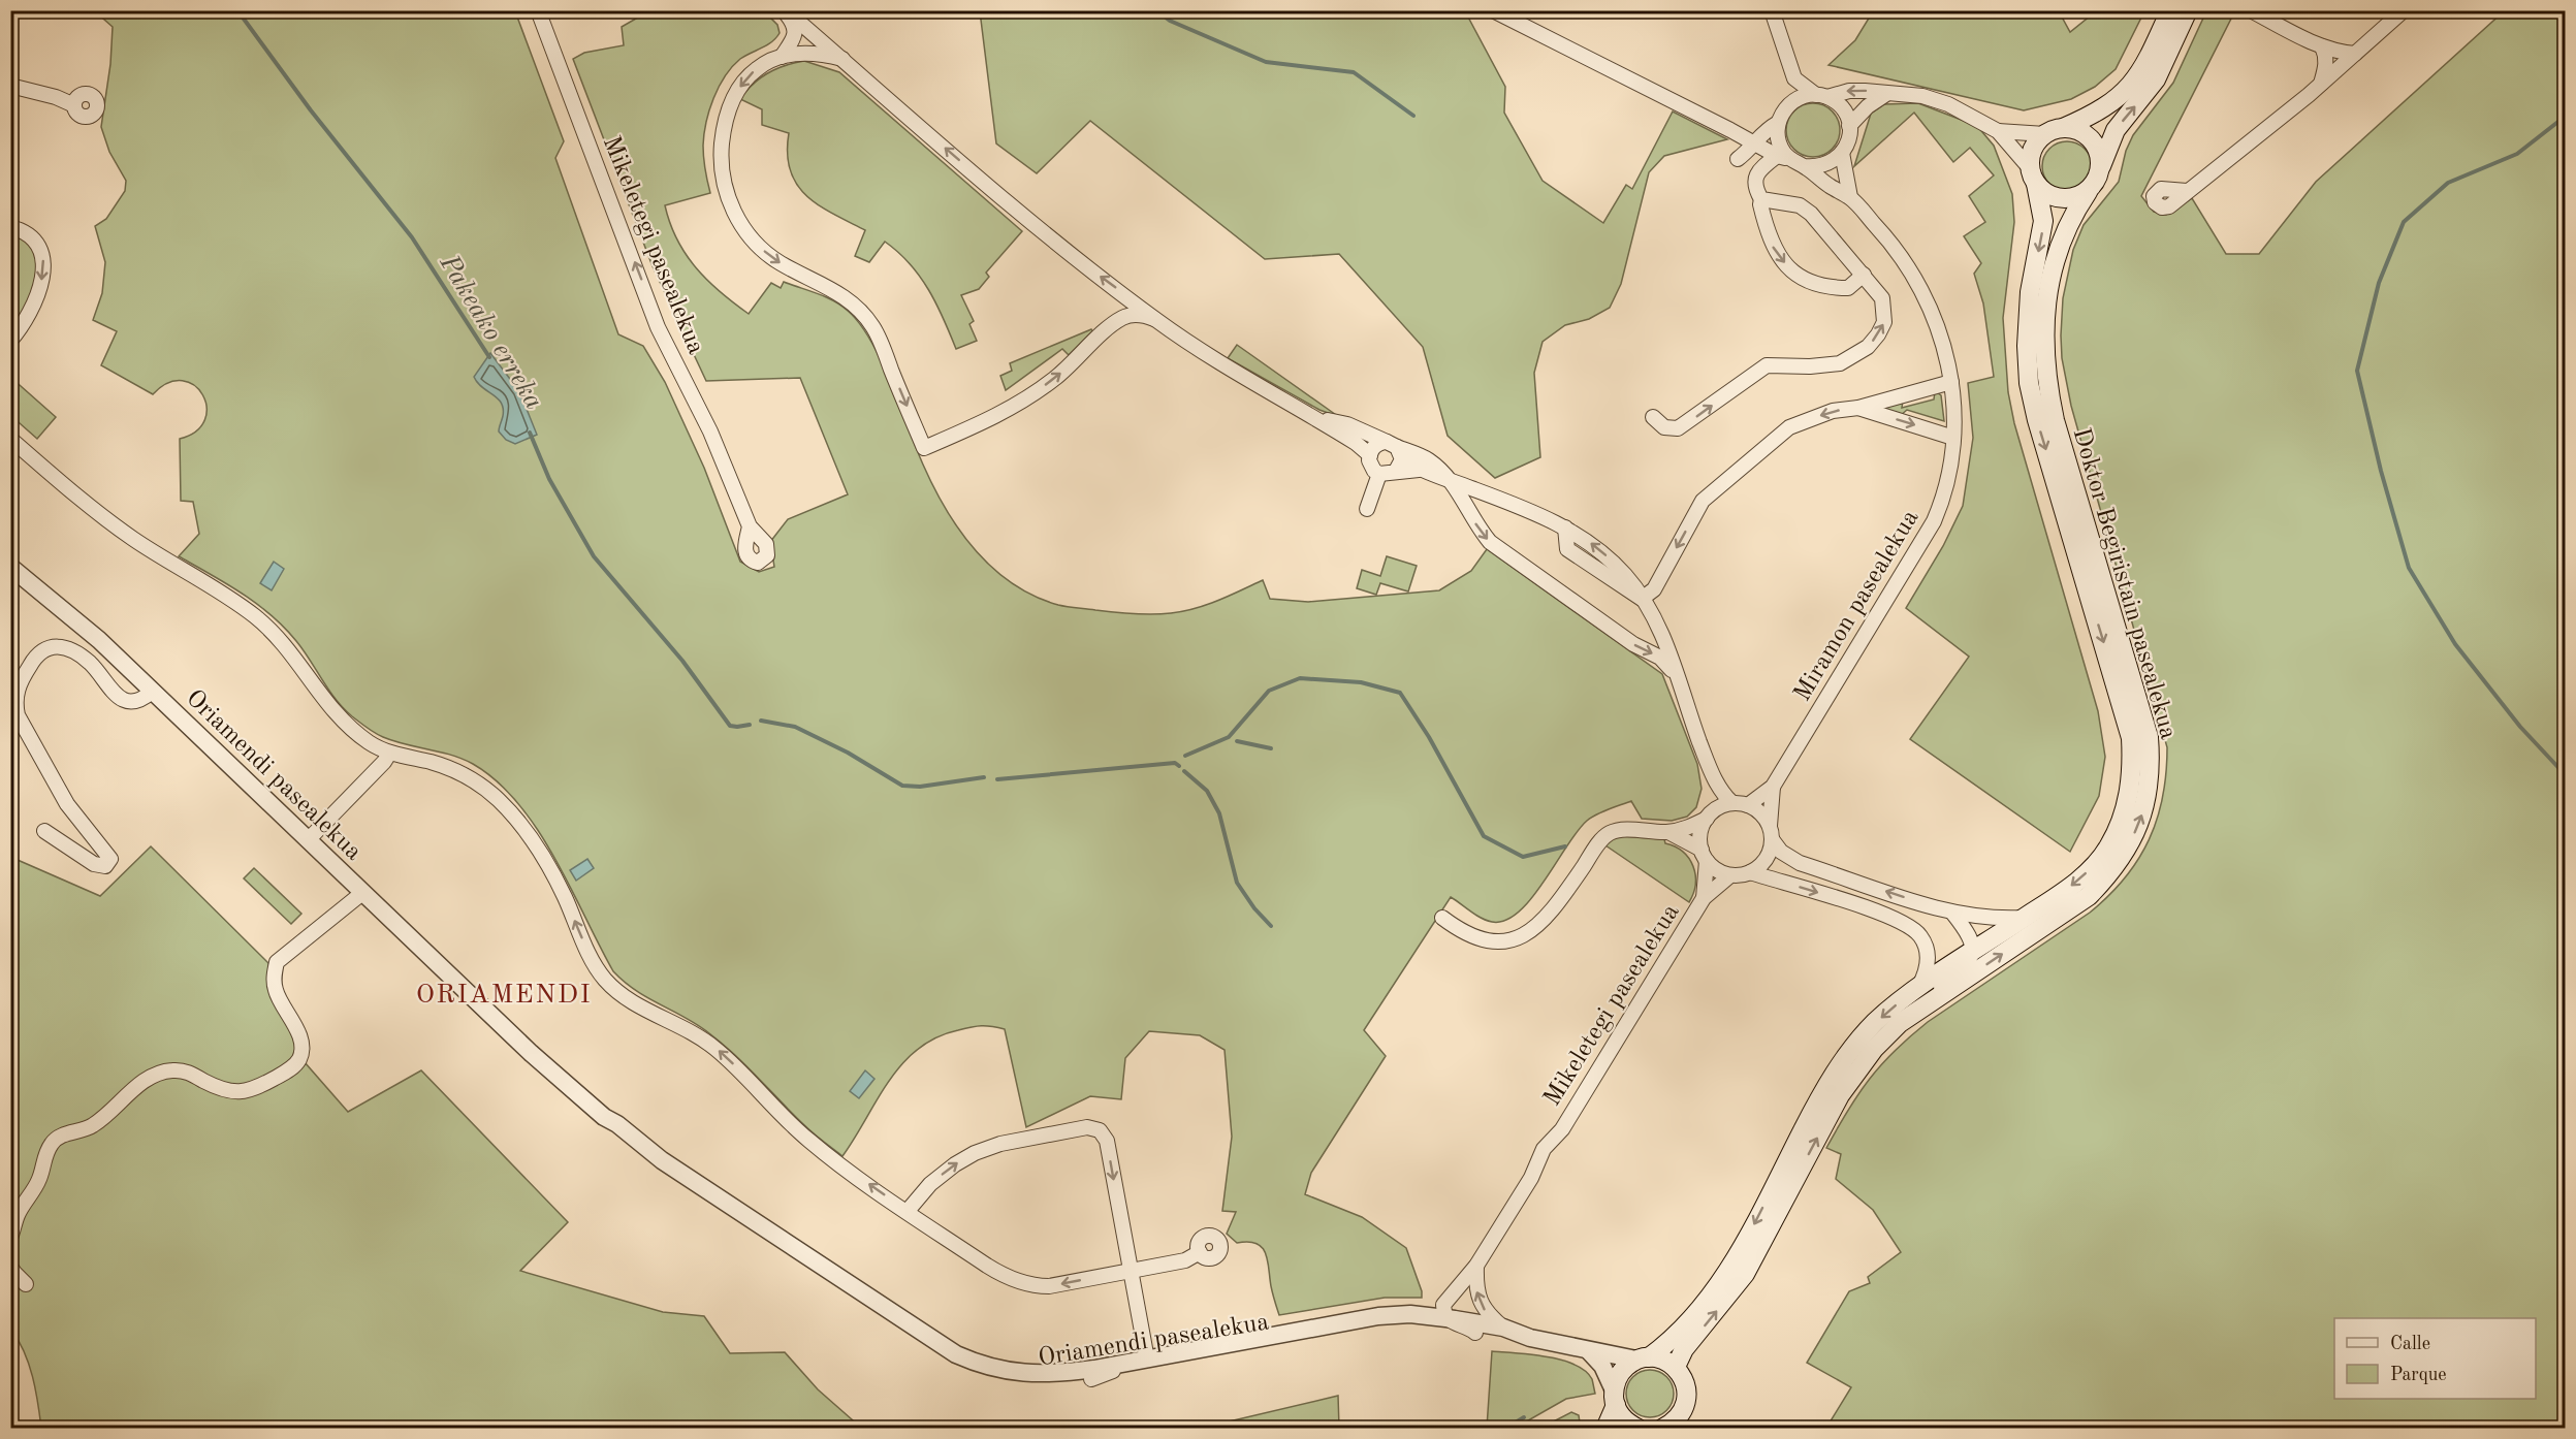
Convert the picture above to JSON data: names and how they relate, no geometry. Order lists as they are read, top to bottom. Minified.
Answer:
{"streets":{"main road":["Doktor Begiristain pasealekua"],"street":["Mikeletegi pasealekua","Miramon pasealekua","Oriamendi pasealekua"]},"crossings":[["Mikeletegi pasealekua","Miramon pasealekua"],["Mikeletegi pasealekua","Oriamendi pasealekua"]],"one_way":["Mikeletegi pasealekua"],"districts":["ORIAMENDI"],"water":["Pakeako erreka"],"legend":["Calle","Parque"]}
